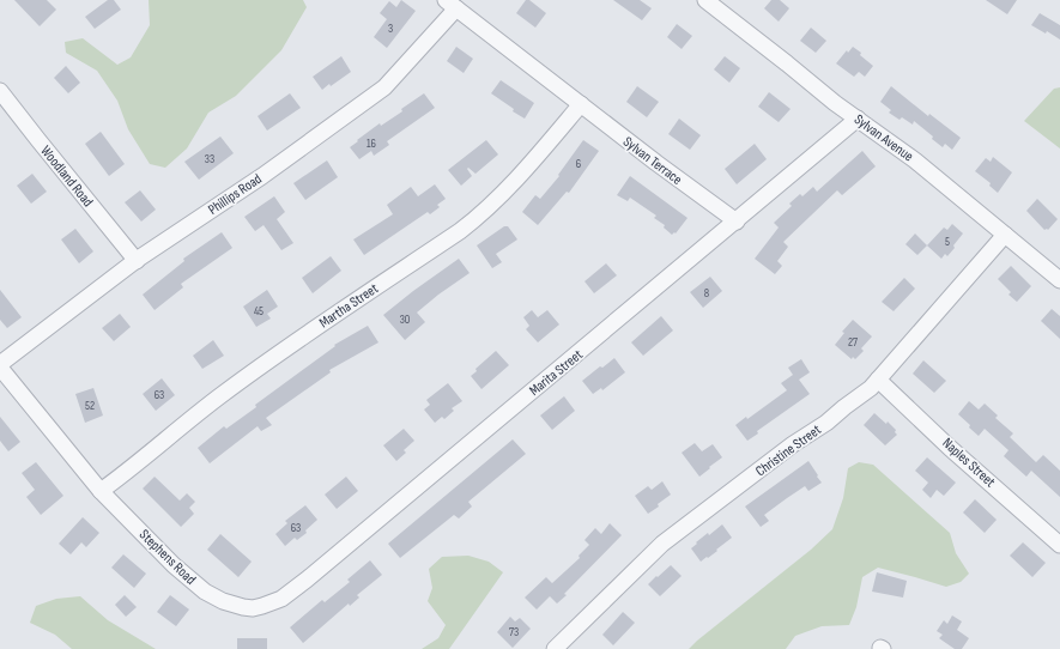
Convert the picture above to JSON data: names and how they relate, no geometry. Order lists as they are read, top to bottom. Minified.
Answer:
{"streets":{"street":["Sylvan Avenue","Sylvan Terrace","Woodland Road","Phillips Road","Martha Street","Marita Street","Christine Street","Naples Street","Stephens Road"]},"crossings":[["Sylvan Avenue","Christine Street"],["Sylvan Terrace","Phillips Road"],["Sylvan Terrace","Martha Street"],["Sylvan Terrace","Marita Street"],["Woodland Road","Phillips Road"],["Phillips Road","Stephens Road"],["Martha Street","Stephens Road"],["Marita Street","Stephens Road"],["Christine Street","Naples Street"]],"house_numbers":["3","16","33","6","5","8","45","30","27","63","52","63","73"]}
